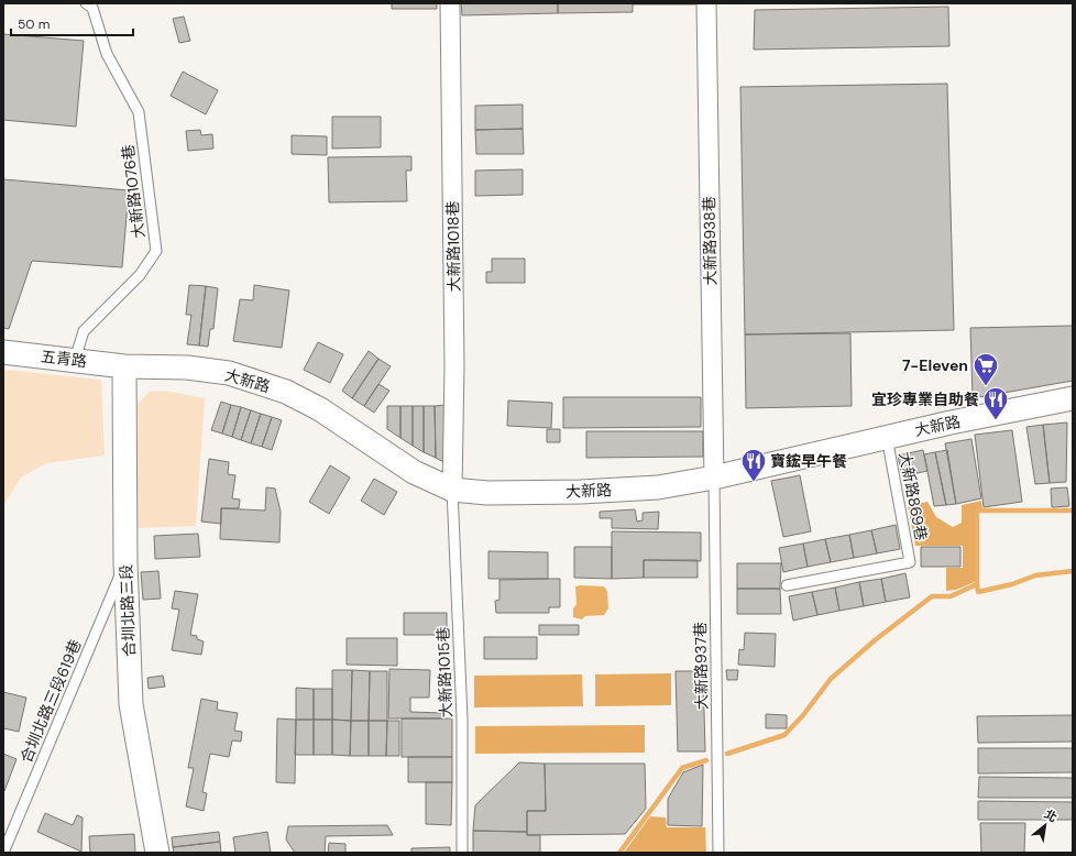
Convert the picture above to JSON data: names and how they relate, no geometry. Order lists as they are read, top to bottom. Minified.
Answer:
{"streets":{"street":["大新路938巷","大新路1018巷","五青路","大新路","合圳北路三段"],"lane":["大新路1076巷","大新路869巷","大新路937巷","大新路1015巷","合圳北路三段619巷"]},"crossings":[["大新路1076巷","五青路"],["大新路938巷","大新路"],["大新路938巷","大新路937巷"],["大新路1018巷","大新路"],["大新路1018巷","大新路1015巷"],["五青路","大新路"],["五青路","合圳北路三段"],["大新路","大新路869巷"],["大新路","合圳北路三段"],["大新路","大新路937巷"],["大新路","大新路1015巷"],["合圳北路三段","合圳北路三段619巷"]],"places":{"supermarket":["7-Eleven"],"restaurant":["宜珍專業自助餐","寶鋐早午餐"]},"scale_bar":"50 m","north":"top right"}
